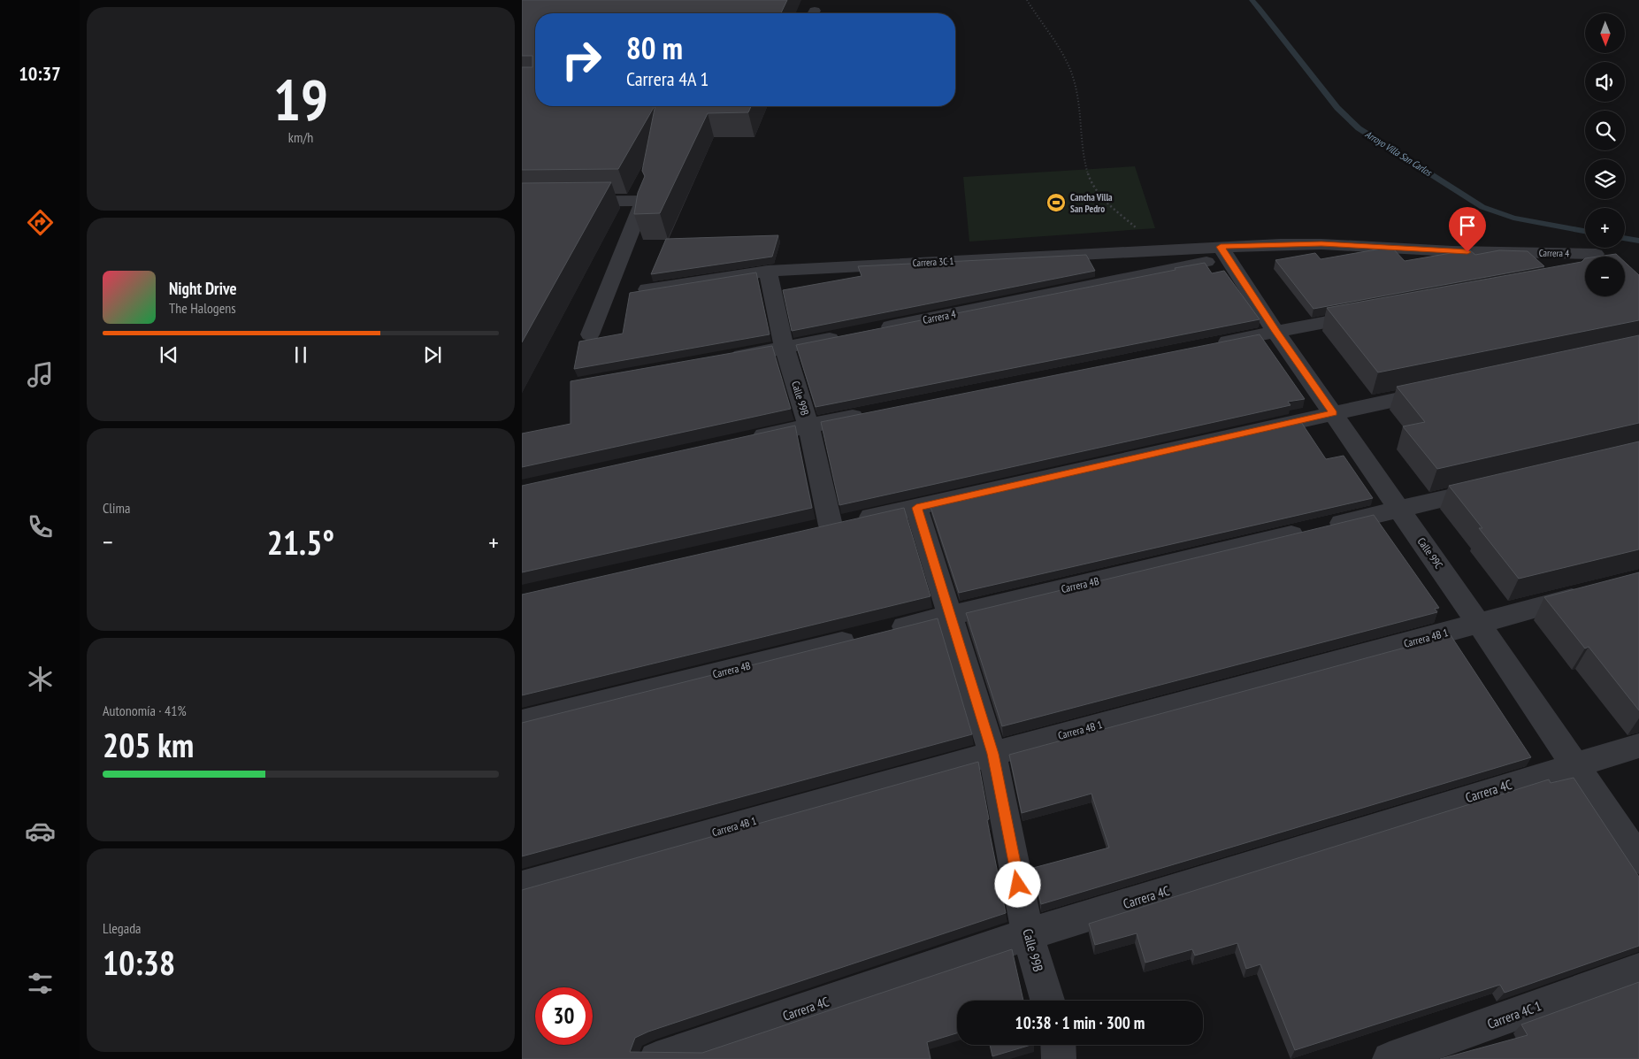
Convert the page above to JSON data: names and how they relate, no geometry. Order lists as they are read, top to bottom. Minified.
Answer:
{"streets":{"street":["Carrera 4","Carrera 3C 1","Calle 99B","Calle 99C","Carrera 4B","Carrera 4B 1","Carrera 4C","Carrera 4C 1"]},"crossings":[["Carrera 4","Carrera 3C 1"],["Carrera 4","Calle 99C"],["Carrera 3C 1","Calle 99B"],["Carrera 3C 1","Calle 99C"],["Calle 99B","Carrera 4B"],["Calle 99B","Carrera 4B 1"],["Calle 99B","Carrera 4C"],["Calle 99C","Carrera 4B"],["Calle 99C","Carrera 4B 1"],["Calle 99C","Carrera 4C"]],"water":["Arroyo Villa San Carlos"],"places":{"sports":["Cancha Villa San Pedro"]},"north":"bottom","page":{"tabs":"10:37","tile":[["19","km/h"],"Clima",["Autonomía · 41%","205 km"],["Llegada","10:38"]],"map_buttons":["+","−"],"turn":["80 m","Carrera 4A 1"],"song":["Night Drive","The Halogens"],"heat":["−","21.5°","+"],"limit":"30","trip":"10:38 · 1 min · 300 m"}}
